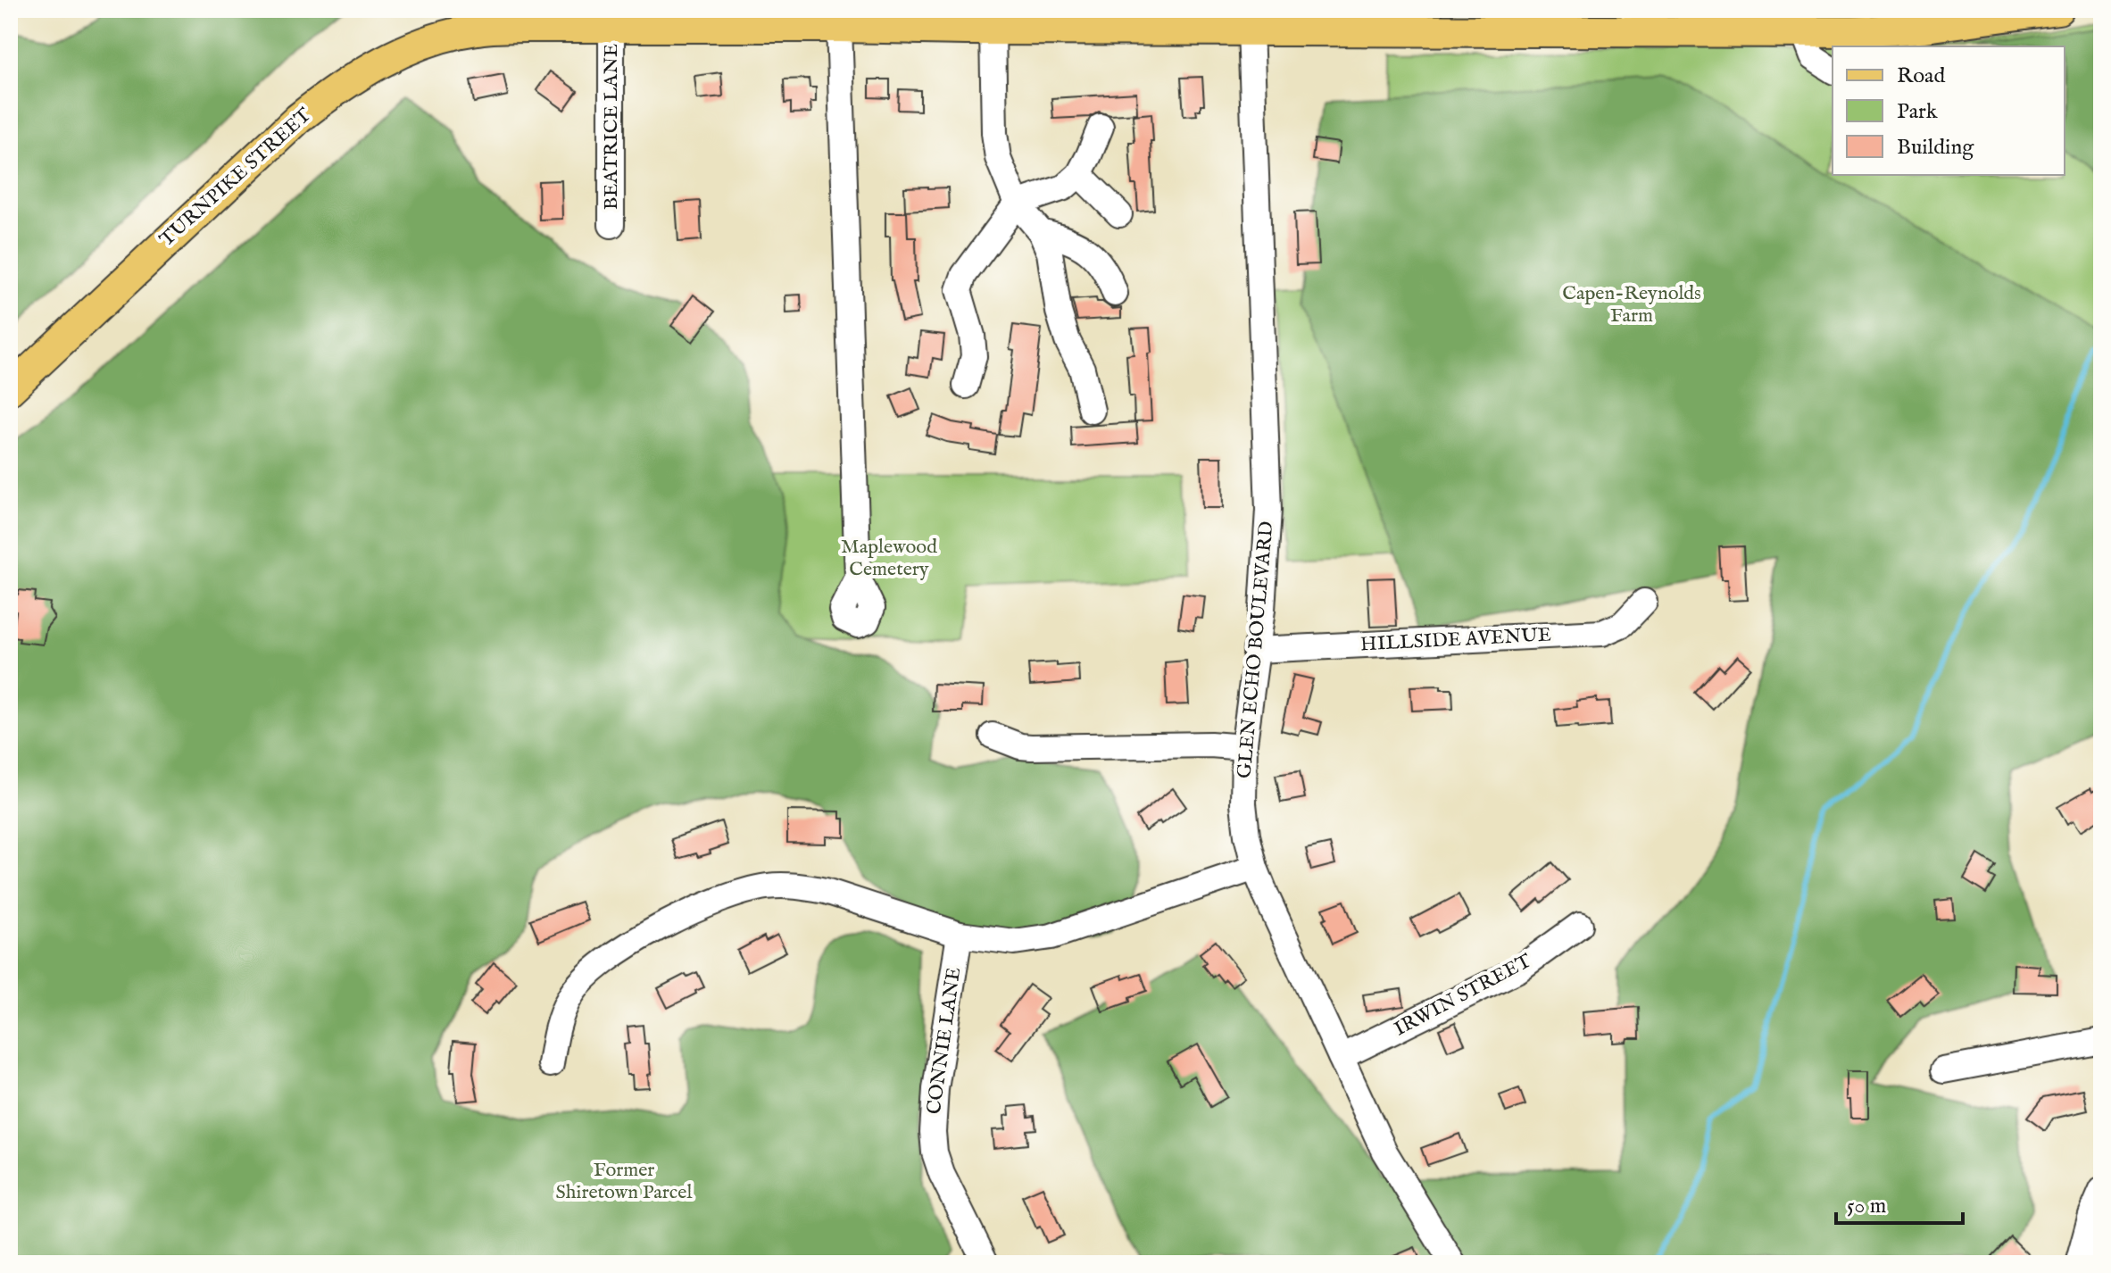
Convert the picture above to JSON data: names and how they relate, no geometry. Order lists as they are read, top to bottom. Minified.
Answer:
{"streets":{"main road":["TURNPIKE STREET"],"street":["BEATRICE LANE","HILLSIDE AVENUE","GLEN ECHO BOULEVARD","IRWIN STREET","CONNIE LANE"]},"crossings":[["BEATRICE LANE","TURNPIKE STREET"],["TURNPIKE STREET","GLEN ECHO BOULEVARD"],["HILLSIDE AVENUE","GLEN ECHO BOULEVARD"],["GLEN ECHO BOULEVARD","IRWIN STREET"]],"parks":["Capen-Reynolds Farm","Maplewood Cemetery","Former Shiretown Parcel"],"legend":["Road","Park","Building"],"scale_bar":"50 m"}
